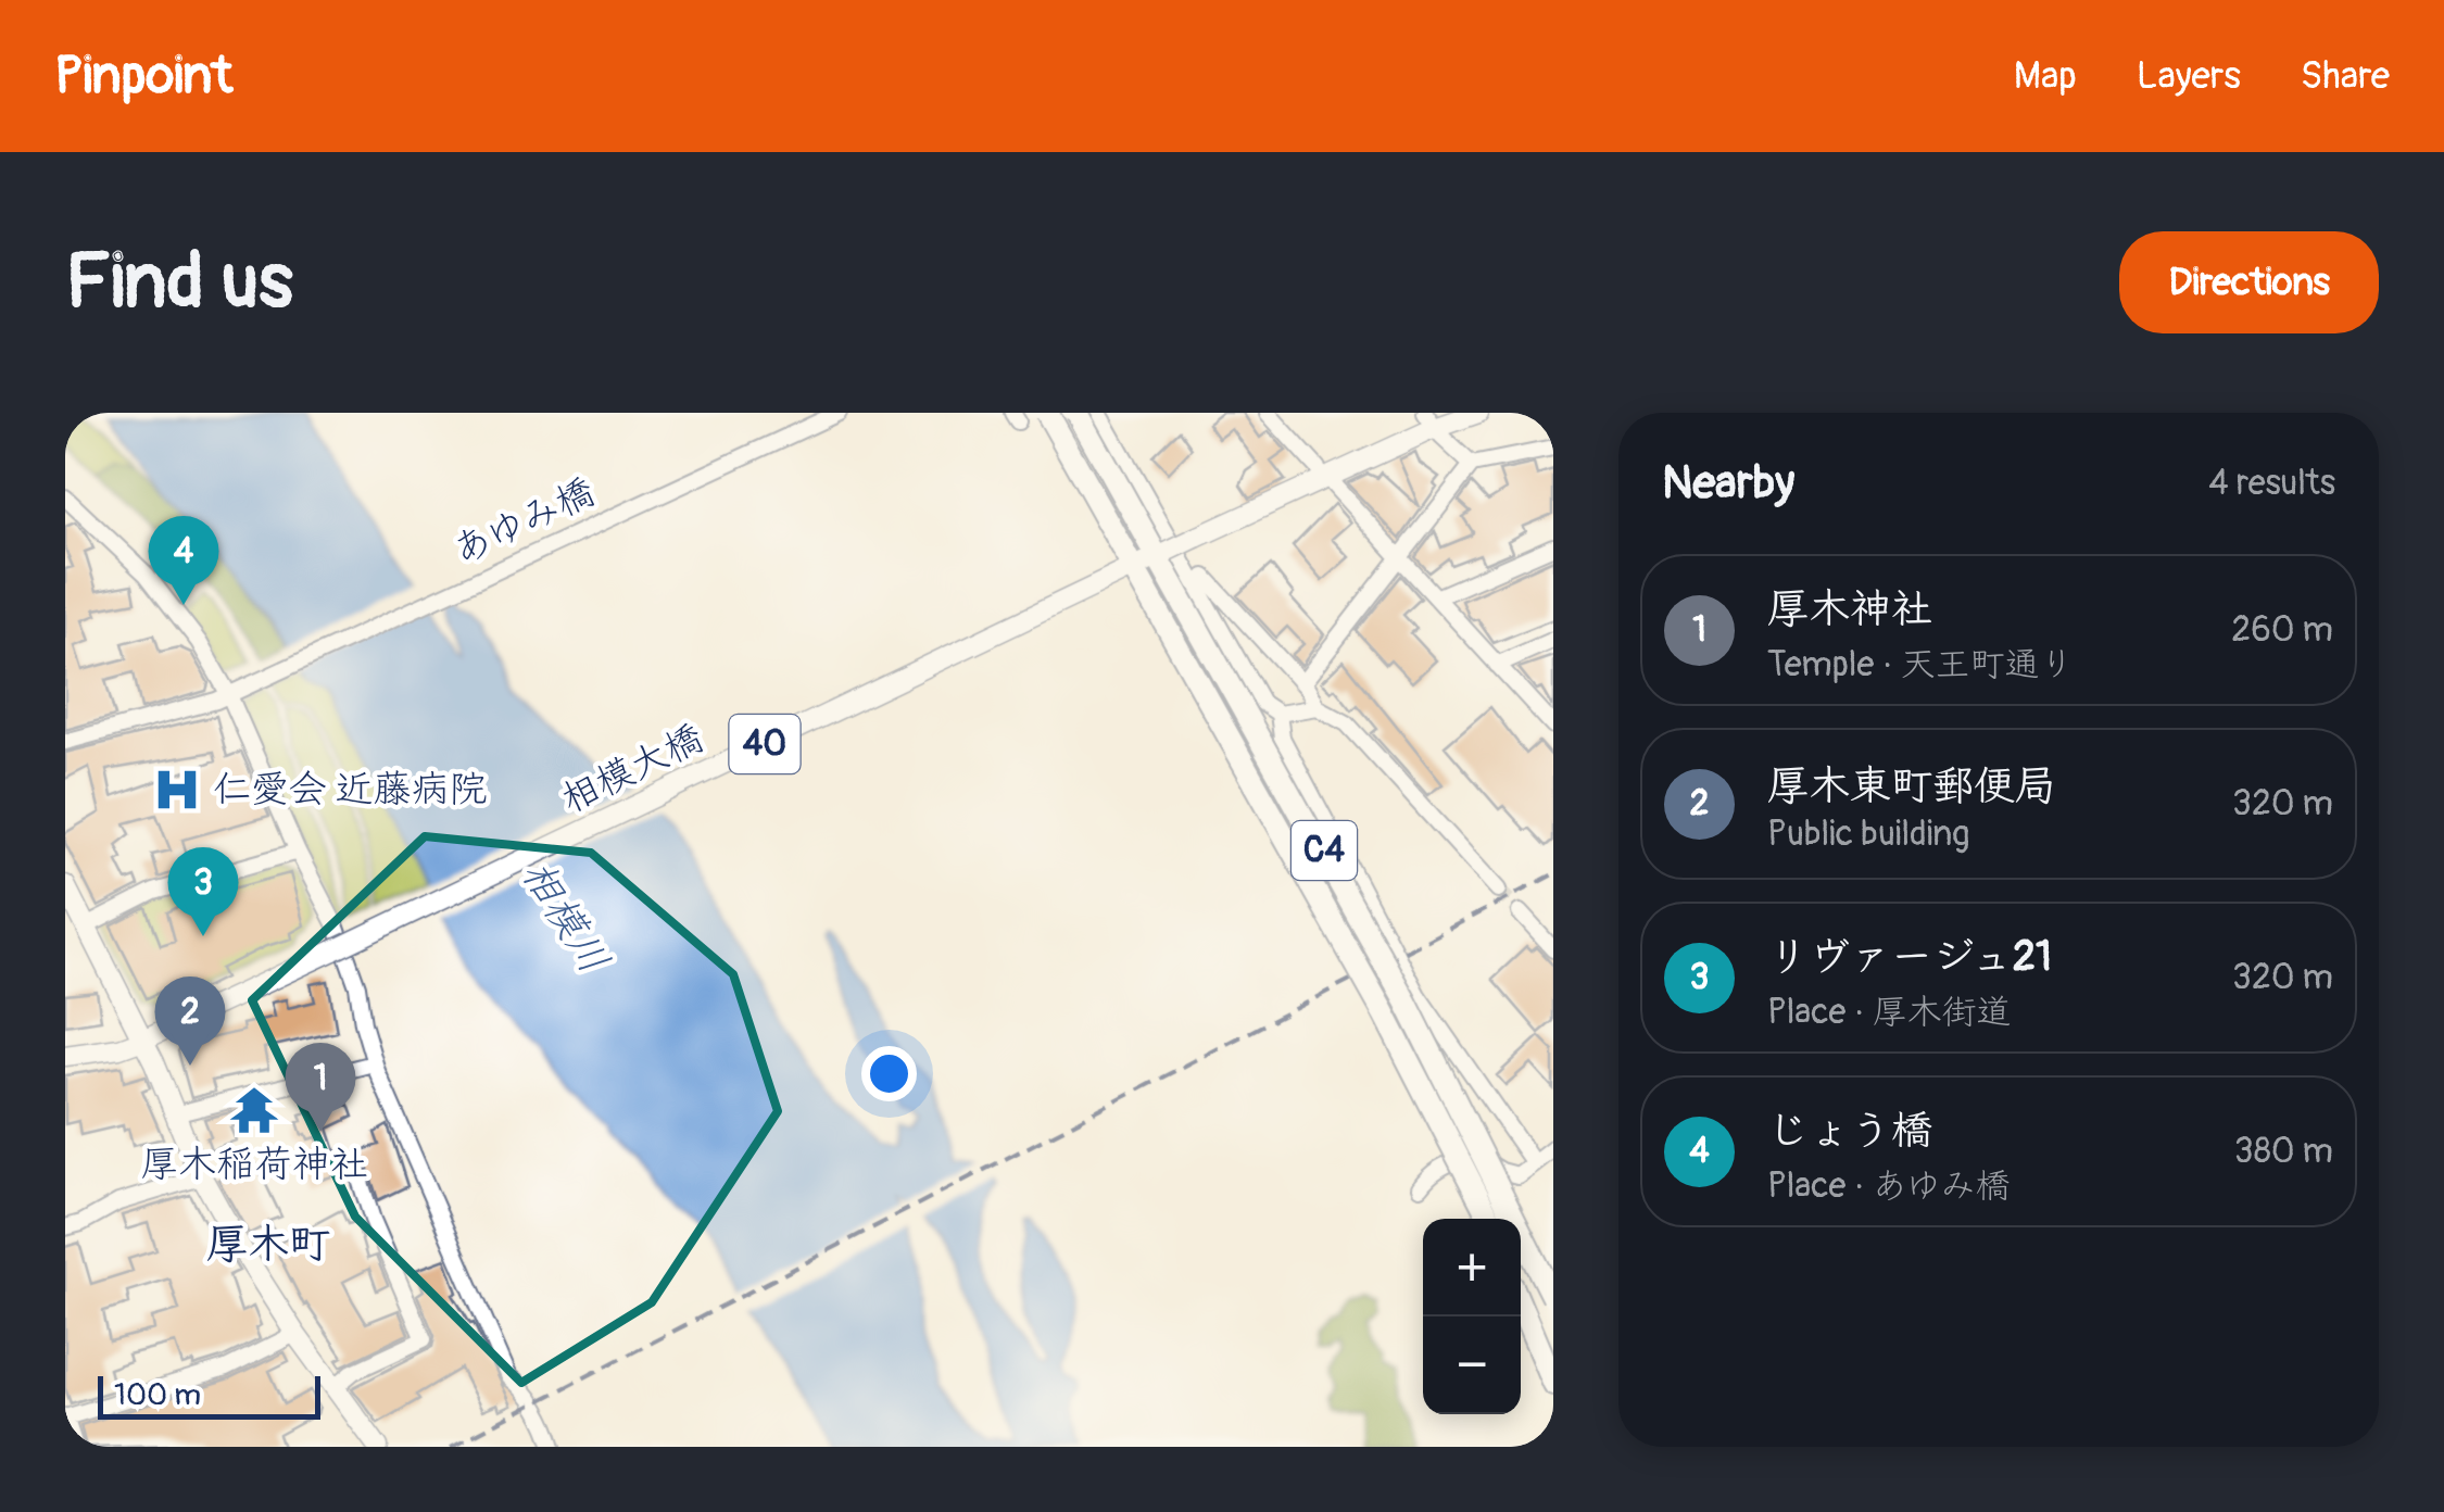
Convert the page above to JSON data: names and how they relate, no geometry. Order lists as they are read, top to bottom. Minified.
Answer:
{"streets":{"highway":["C4"],"main road":["40","相模大橋"],"street":["あゆみ橋"]},"crossings":[["40","相模大橋"]],"districts":["厚木町"],"water":["相模川"],"places":{"hospital":["仁愛会 近藤病院"],"temple":["厚木稲荷神社"]},"scale_bar":"100 m","page":{"header":"Pinpoint","nav":["Map","Layers","Share"],"buttons":"Directions","title":"Find us","heading":["Nearby","4 results"],"pins":["4","3","2","1"],"list":[{"mark":"1","name":"厚木神社","note":"Temple · 天王町通り","value":"260 m"},{"mark":"2","name":"厚木東町郵便局","note":"Public building","value":"320 m"},{"mark":"3","name":"リヴァージュ21","note":"Place · 厚木街道","value":"320 m"},{"mark":"4","name":"じょう橋","note":"Place · あゆみ橋","value":"380 m"}],"map_buttons":["+","−"],"scale":"100 m"}}
